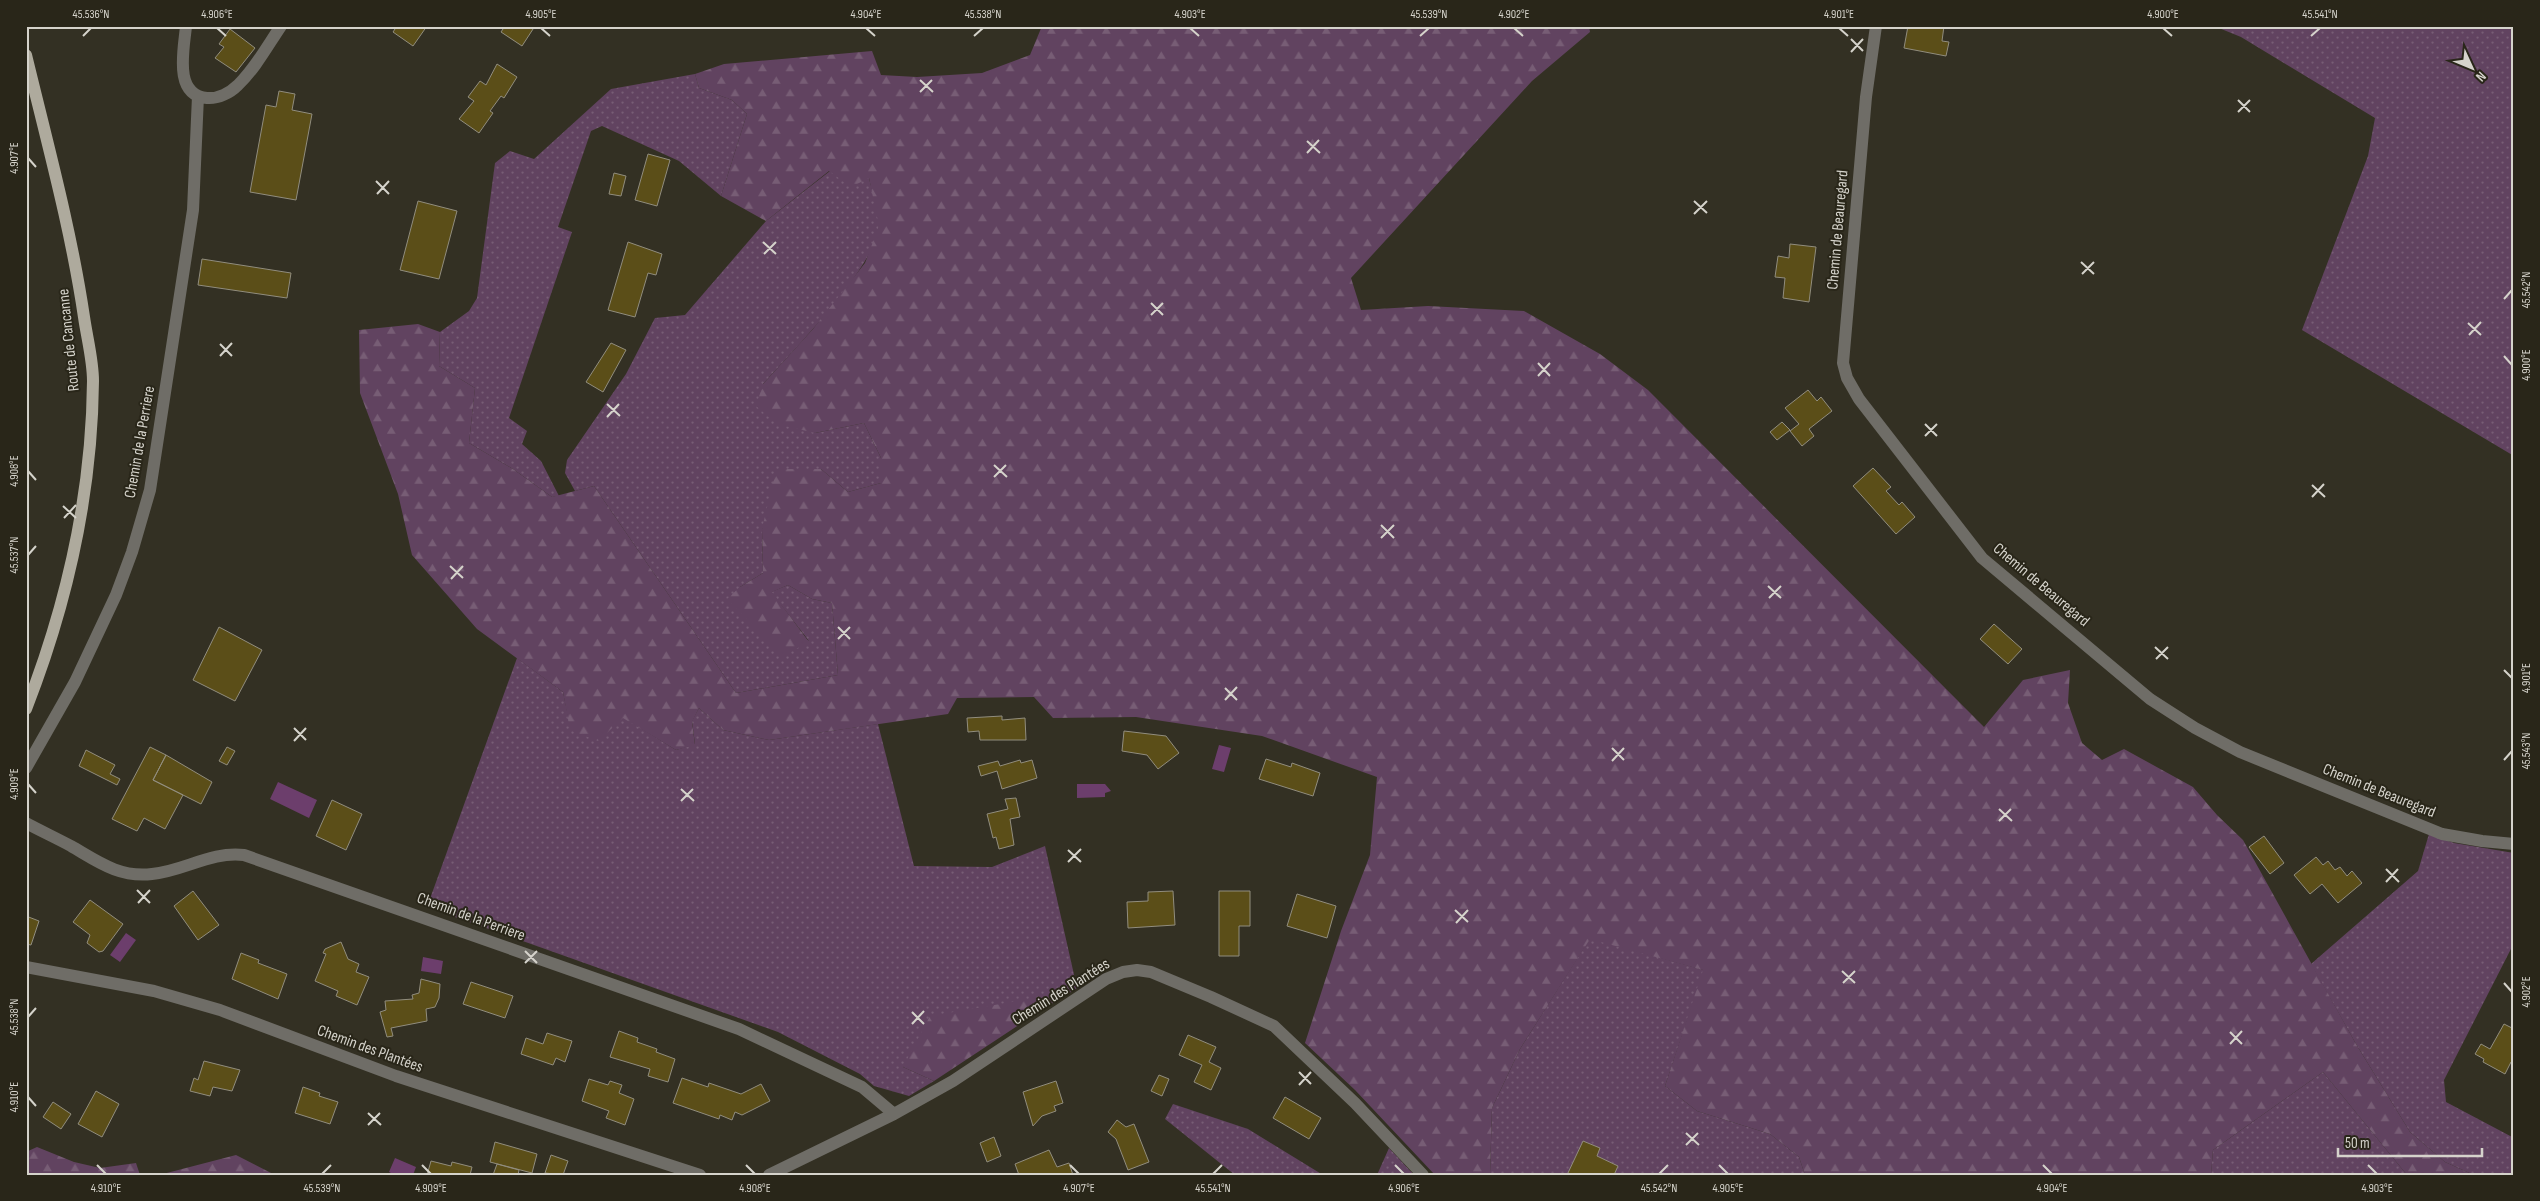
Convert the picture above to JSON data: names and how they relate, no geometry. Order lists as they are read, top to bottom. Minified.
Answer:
{"streets":{"main road":["Route de Cancanne"],"street":["Chemin de Beauregard","Chemin de la Perriere","Chemin des Plantées"]},"crossings":[["Chemin de la Perriere","Chemin des Plantées"]],"scale_bar":"50 m","north":"bottom right","coordinates":["45.536°N","4.906°E","4.905°E","4.904°E","45.538°N","4.903°E","45.539°N","4.902°E","4.901°E","4.900°E","45.541°N","4.907°E","45.542°N","4.908°E","45.537°N","45.543°N","4.909°E","4.910°E"]}
